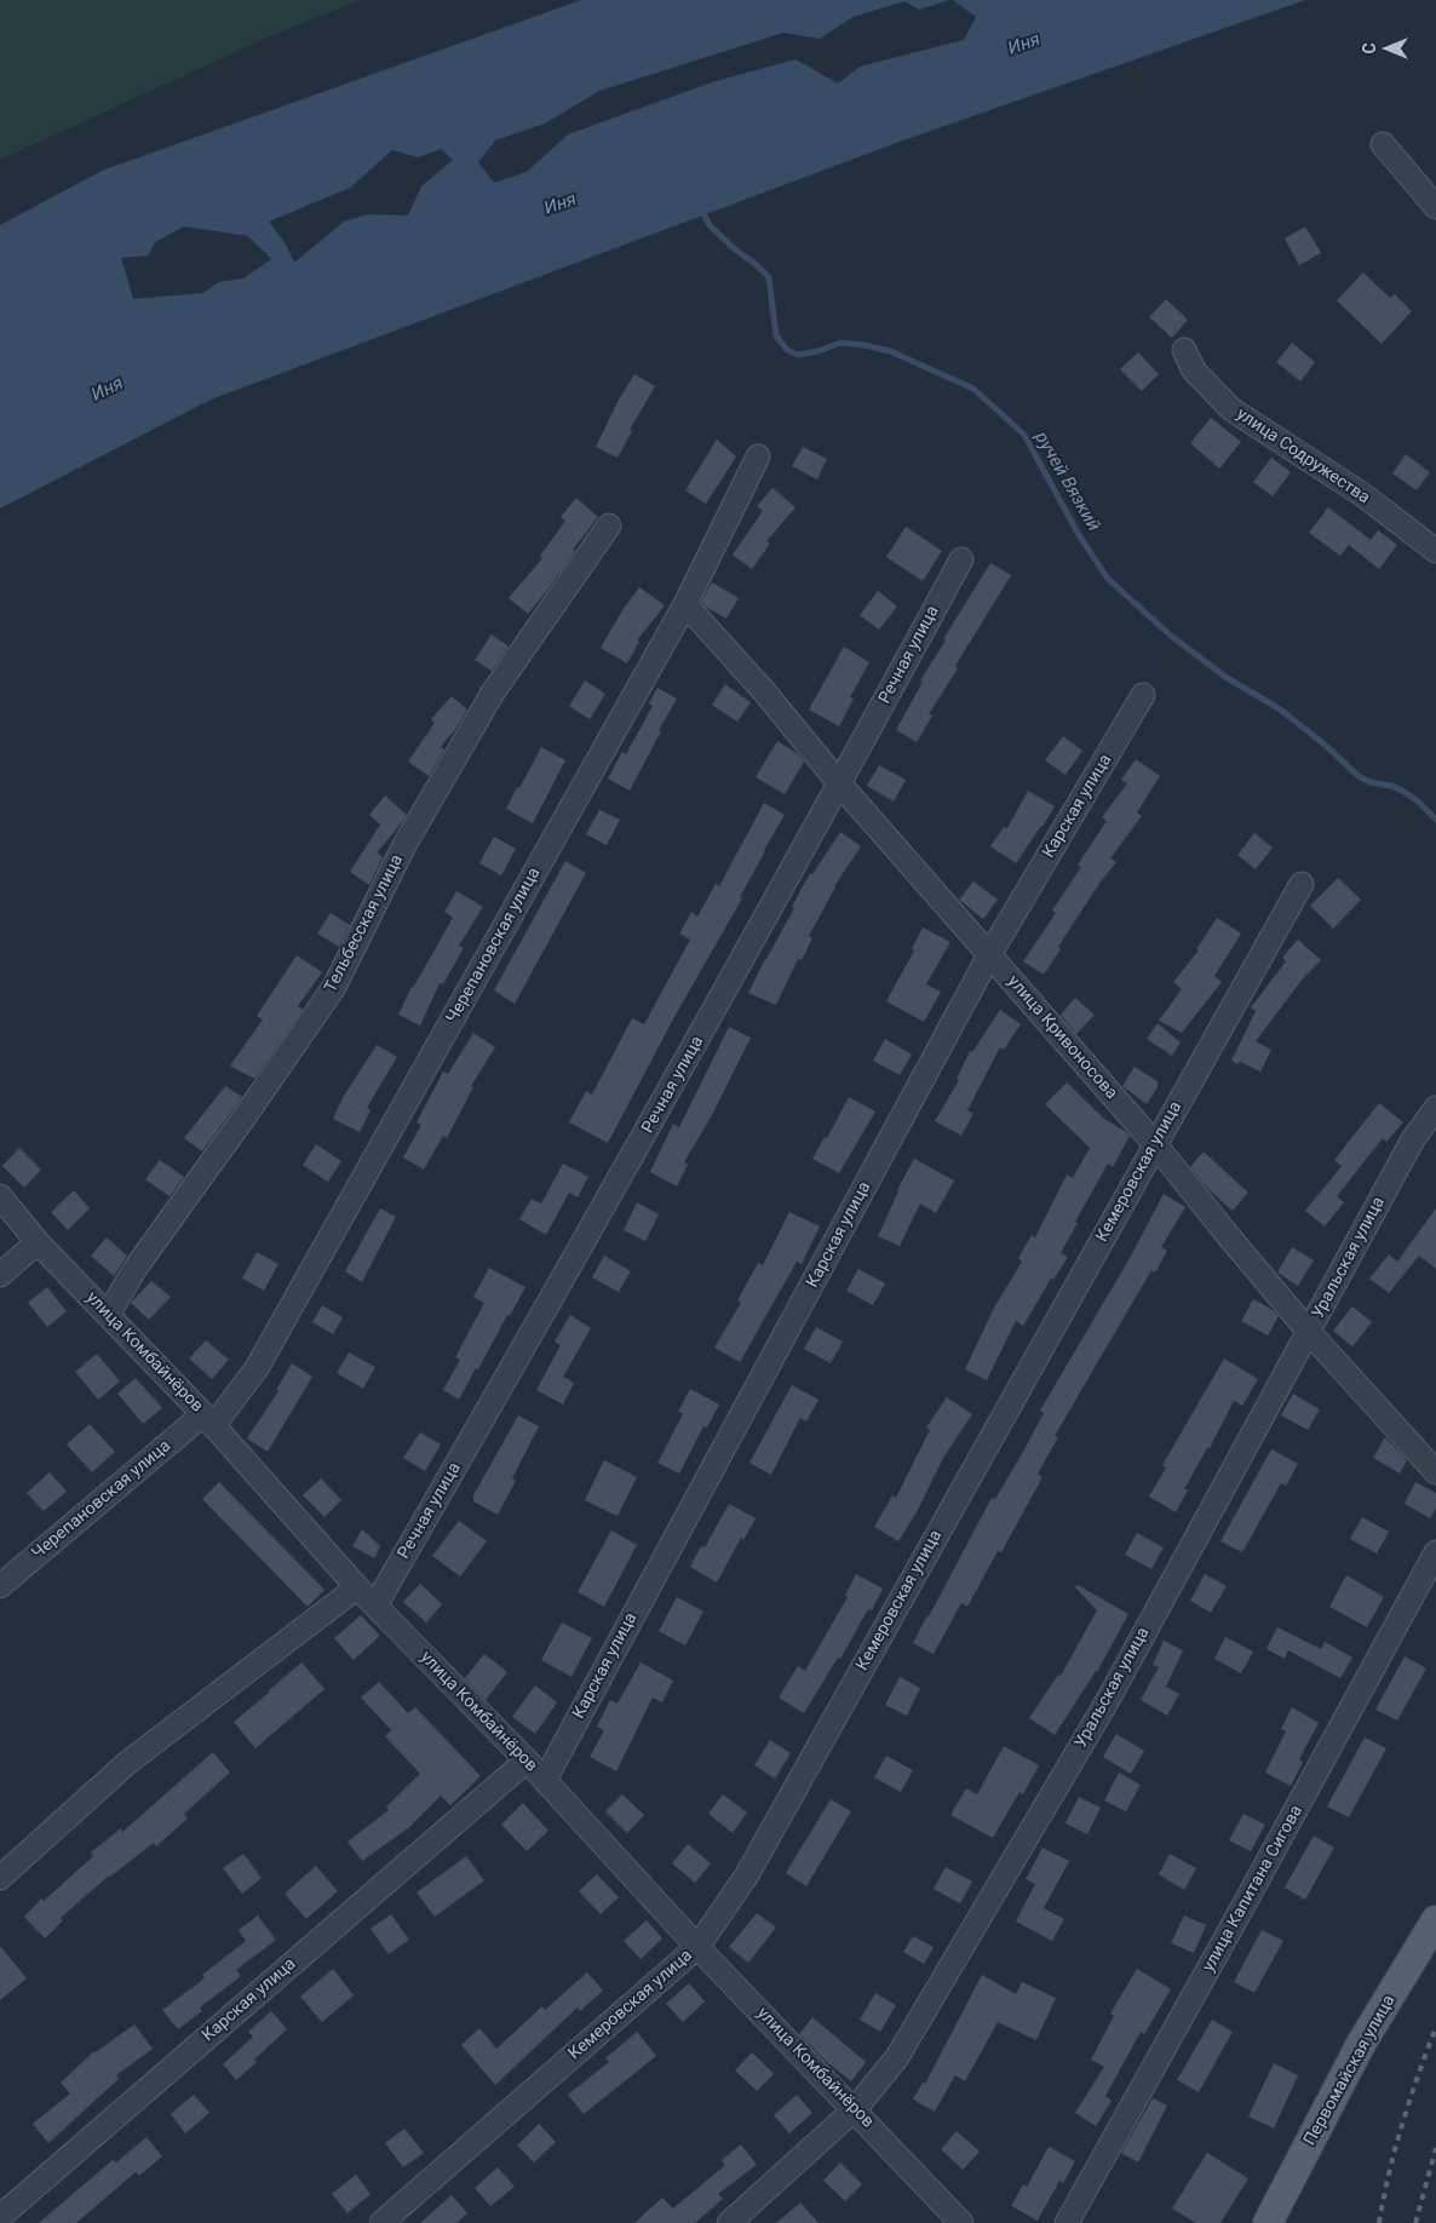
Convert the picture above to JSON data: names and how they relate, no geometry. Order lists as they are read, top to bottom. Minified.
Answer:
{"streets":{"main road":["Первомайская улица"],"street":["улица Содружества","Речная улица","Карская улица","Тельбесская улица","Черепановская улица","улица Кривоносова","Кемеровская улица","Уральская улица","улица Комбайнёров","улица Капитана Сигова"]},"crossings":[["Речная улица","улица Кривоносова"],["Речная улица","улица Комбайнёров"],["Карская улица","улица Кривоносова"],["Карская улица","улица Комбайнёров"],["Тельбесская улица","улица Комбайнёров"],["Черепановская улица","улица Кривоносова"],["Черепановская улица","улица Комбайнёров"],["улица Кривоносова","Кемеровская улица"],["улица Кривоносова","Уральская улица"],["Кемеровская улица","улица Комбайнёров"],["Уральская улица","улица Комбайнёров"]],"water":["Иня","ручей Вязкий"],"north":"left"}
